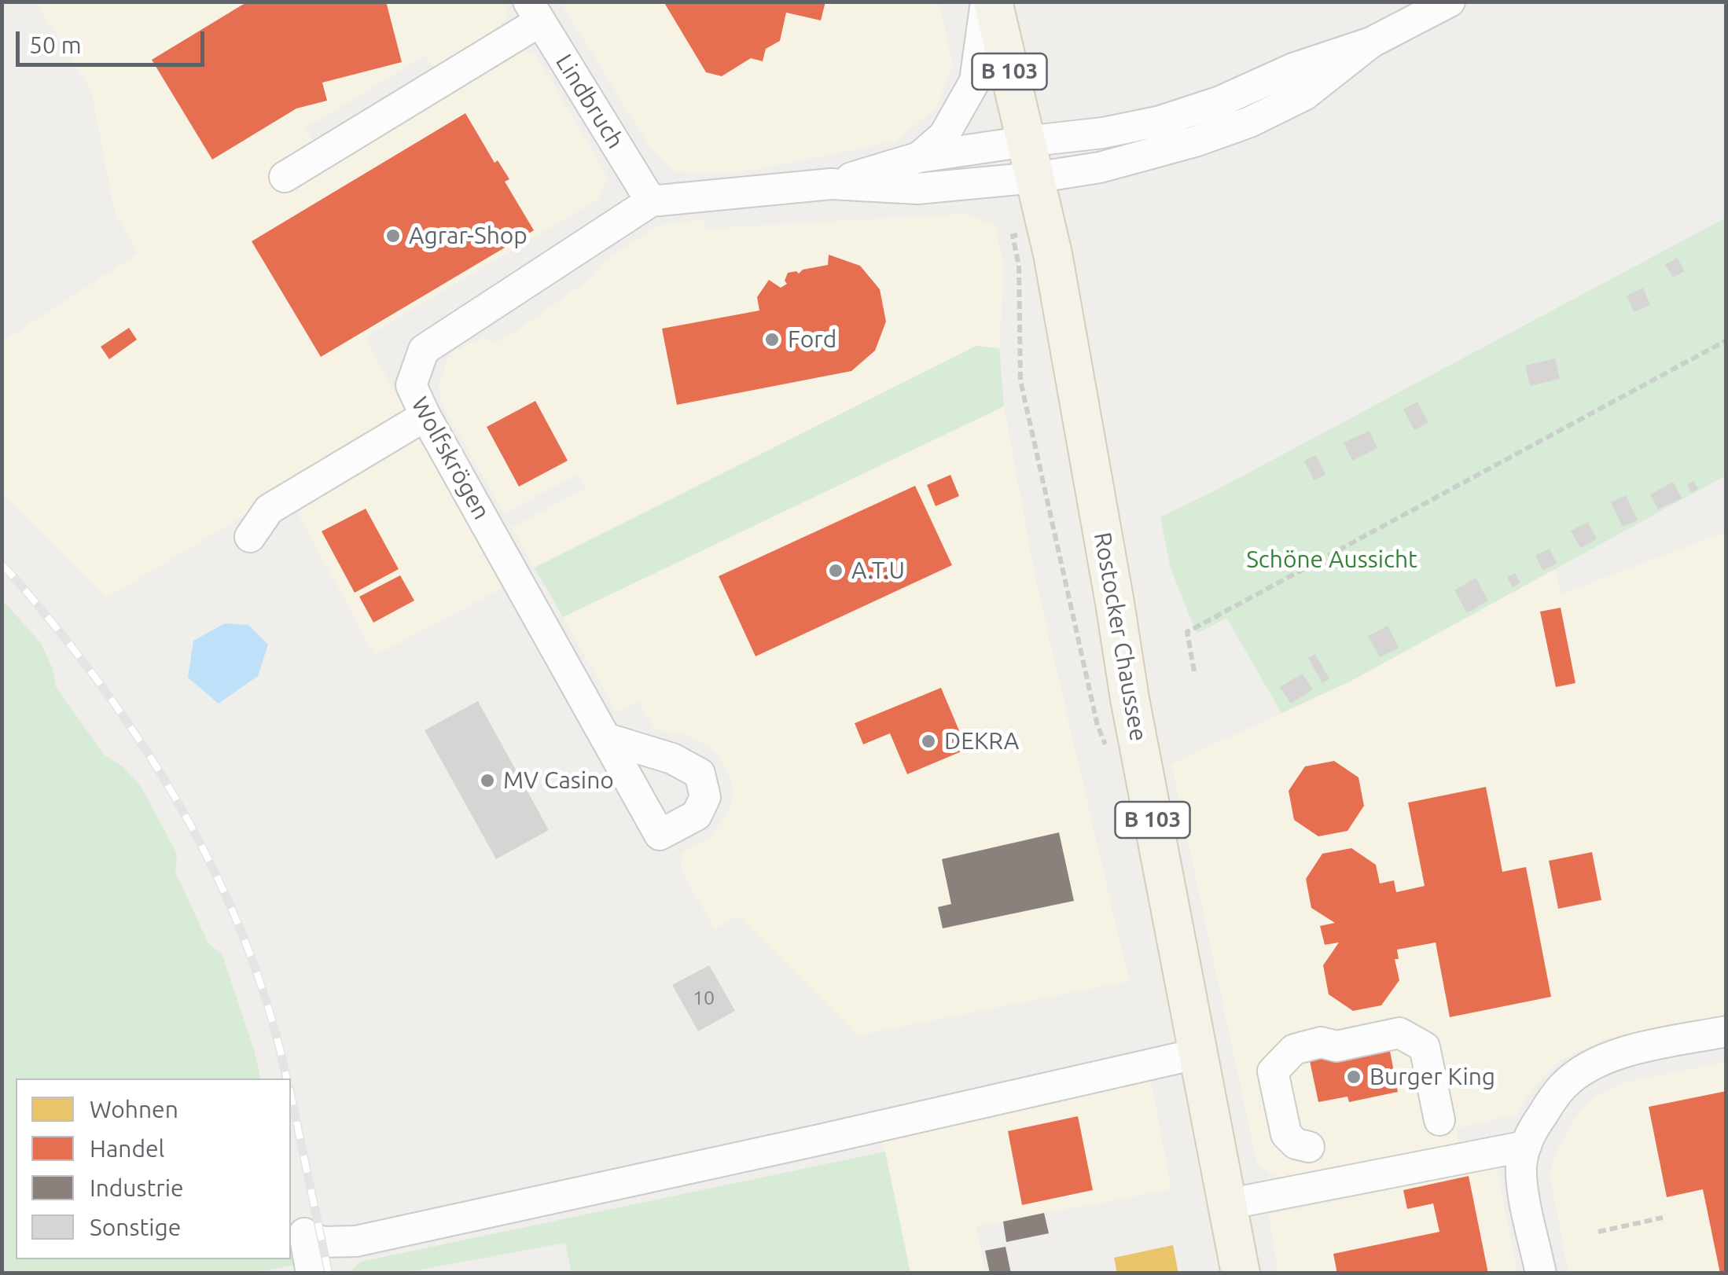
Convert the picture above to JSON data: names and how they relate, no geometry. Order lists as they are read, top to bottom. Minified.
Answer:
{"streets":{"main road":["B 103","Rostocker Chaussee"],"street":["Lindbruch","Wolfskrögen"]},"crossings":[["Lindbruch","Wolfskrögen"],["Wolfskrögen","Rostocker Chaussee"]],"parks":["Schöne Aussicht"],"places":["Agrar-Shop","Ford","A.T.U","DEKRA","MV Casino","Burger King"],"house_numbers":["10"],"legend":["Wohnen","Handel","Industrie","Sonstige"],"scale_bar":"50 m"}
